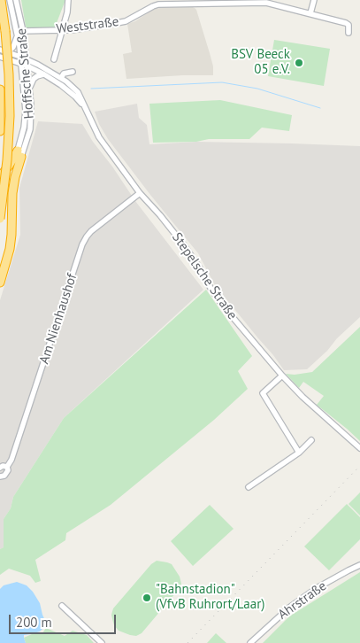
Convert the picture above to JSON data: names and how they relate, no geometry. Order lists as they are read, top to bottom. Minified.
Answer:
{"streets":{"street":["Weststraße","Hoffsche Straße","Stepelsche Straße","Am Nienhaushof","Ahrstraße"]},"crossings":[["Weststraße","Hoffsche Straße"],["Hoffsche Straße","Stepelsche Straße"],["Stepelsche Straße","Am Nienhaushof"]],"places":["BSV Beeck 05 e.V.","\"Bahnstadion\" (VfvB Ruhrort/Laar)"],"scale_bar":"200 m"}
